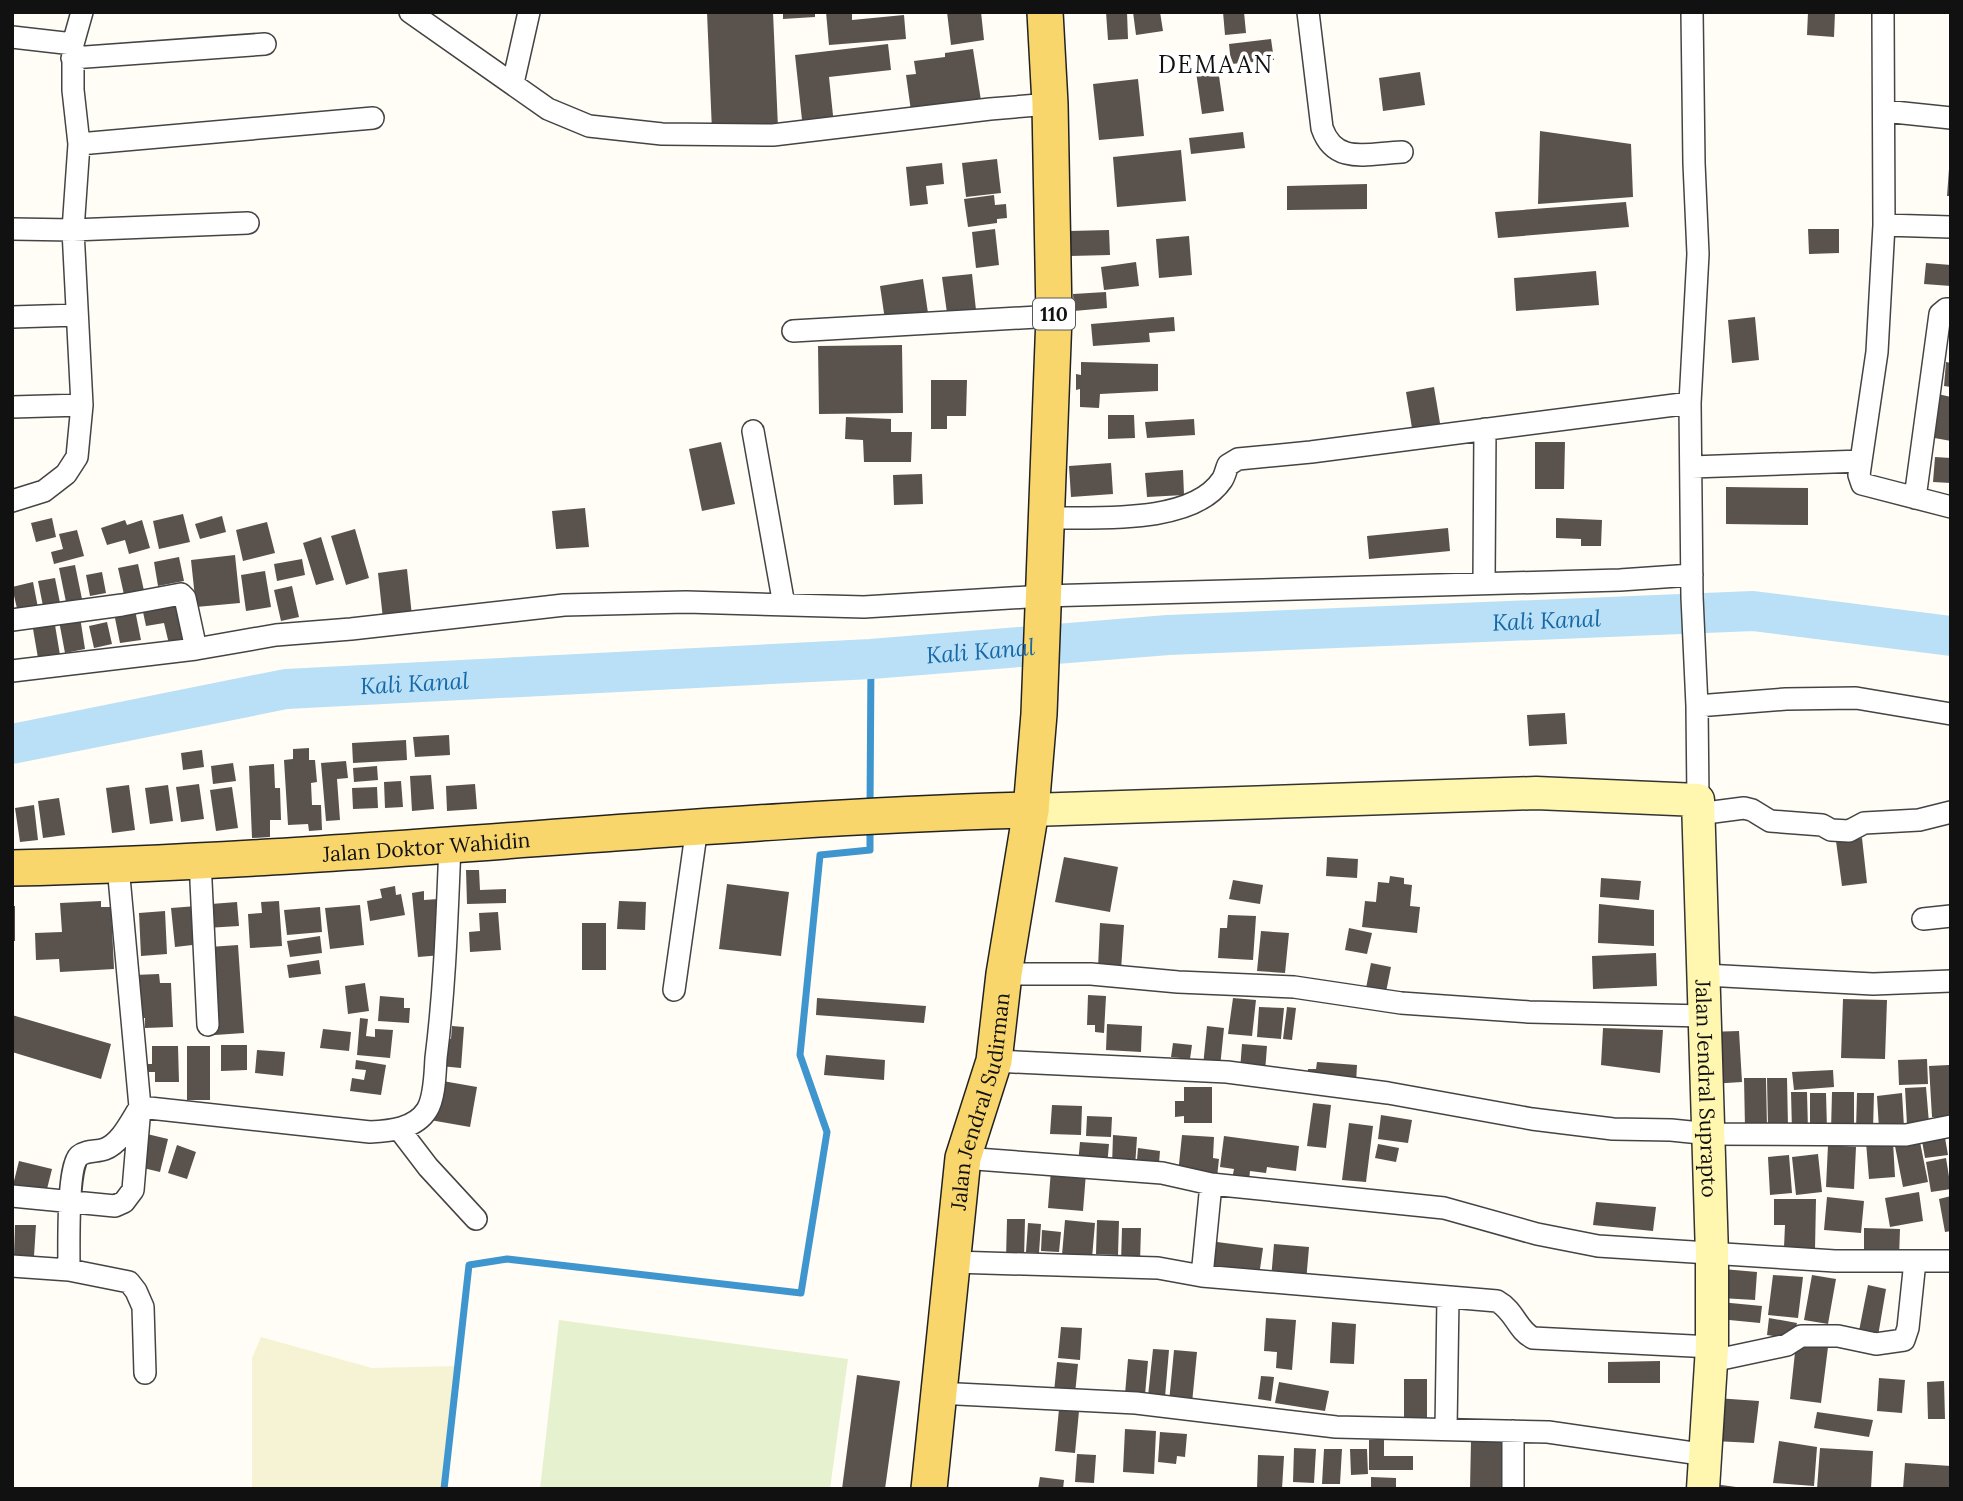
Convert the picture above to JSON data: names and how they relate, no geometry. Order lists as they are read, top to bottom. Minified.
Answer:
{"streets":{"main road":["110","Jalan Doktor Wahidin","Jalan Jendral Suprapto","Jalan Jendral Sudirman"]},"crossings":[["110","Jalan Jendral Sudirman"],["Jalan Doktor Wahidin","Jalan Jendral Sudirman"]],"districts":["DEMAAN"],"water":["Kali Kanal"]}
